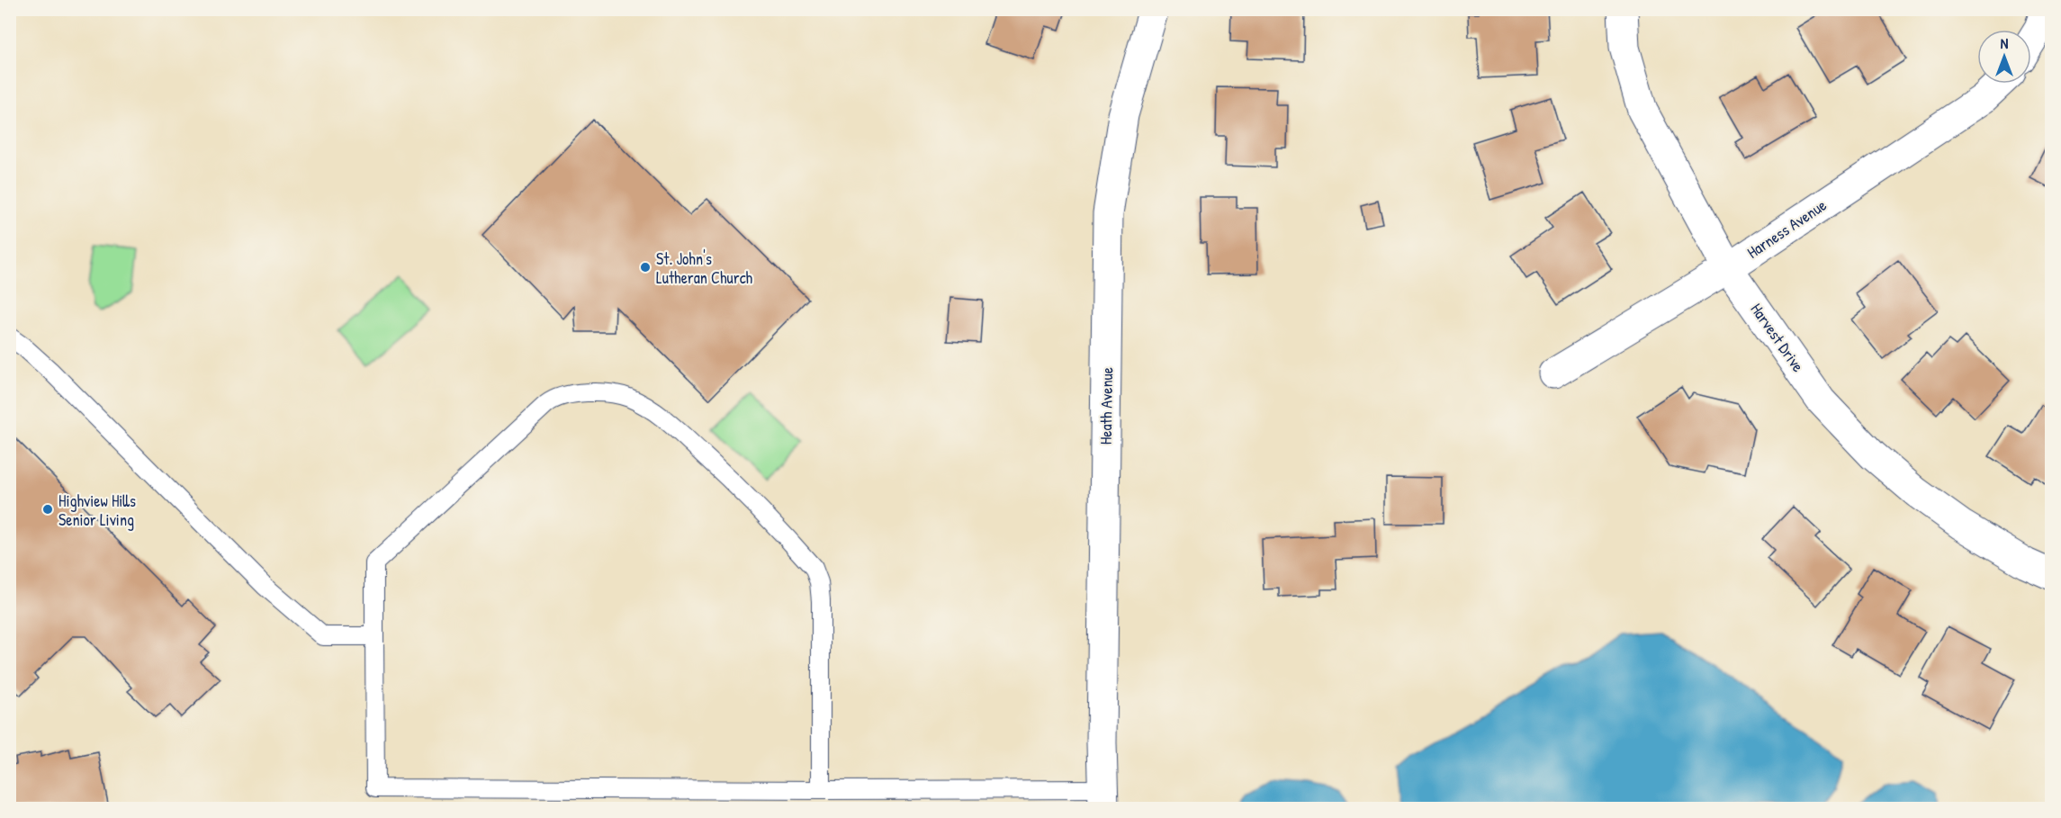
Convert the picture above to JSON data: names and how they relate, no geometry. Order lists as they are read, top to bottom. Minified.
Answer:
{"streets":{"street":["Harness Avenue","Harvest Drive","Heath Avenue"]},"crossings":[["Harness Avenue","Harvest Drive"]],"places":["St. John's Lutheran Church","Highview Hills Senior Living"],"north":"top"}
